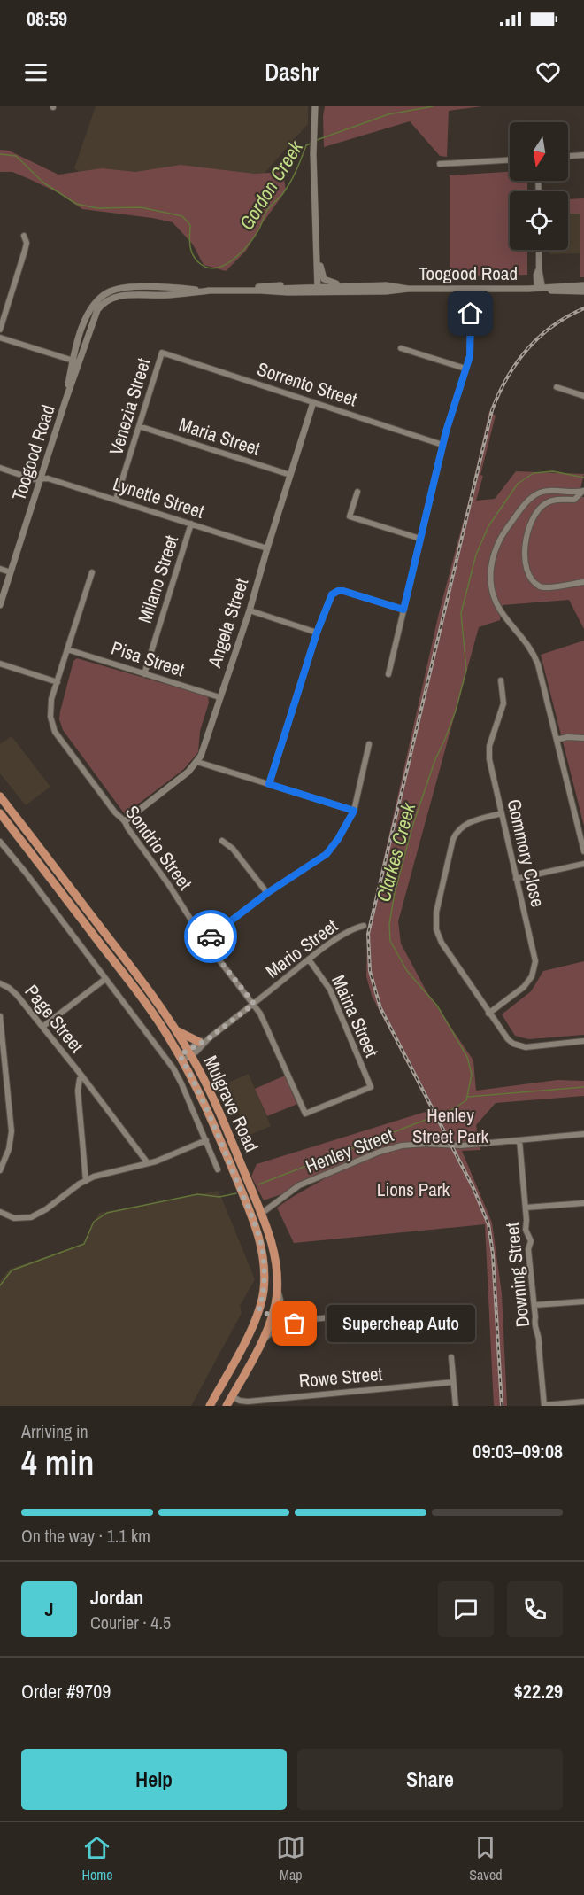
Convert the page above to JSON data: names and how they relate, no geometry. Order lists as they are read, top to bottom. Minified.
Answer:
{"streets":{"main road":["Mulgrave Road"],"street":["Toogood Road","Sorrento Street","Venezia Street","Maria Street","Lynette Street","Milano Street","Angela Street","Pisa Street","Sondrio Street","Gommory Close","Mario Street","Maina Street","Page Street","Henley Street","Downing Street","Rowe Street"]},"crossings":[["Toogood Road","Lynette Street"],["Sorrento Street","Venezia Street"],["Sorrento Street","Angela Street"],["Venezia Street","Maria Street"],["Venezia Street","Lynette Street"],["Maria Street","Angela Street"],["Lynette Street","Milano Street"],["Lynette Street","Angela Street"],["Milano Street","Pisa Street"],["Angela Street","Pisa Street"],["Angela Street","Sondrio Street"],["Pisa Street","Sondrio Street"],["Sondrio Street","Mario Street"],["Sondrio Street","Maina Street"],["Mario Street","Maina Street"],["Mario Street","Mulgrave Road"],["Mulgrave Road","Henley Street"],["Mulgrave Road","Rowe Street"],["Henley Street","Downing Street"]],"water":["Gordon Creek","Clarkes Creek"],"parks":["Henley Street Park","Lions Park"],"places":["Supercheap Auto"],"north":"bottom","page":{"status":"08:59","header":"Dashr","bubble":"Supercheap Auto","heading":["4 min","Arriving in","09:03–09:08"],"panel":["Jordan","Courier · 4.5","Order #9709","$22.29"],"bar":"On the way · 1.1 km","round":"J","buttons":["Help","Share"],"tabs":["Home","Map","Saved"]}}
